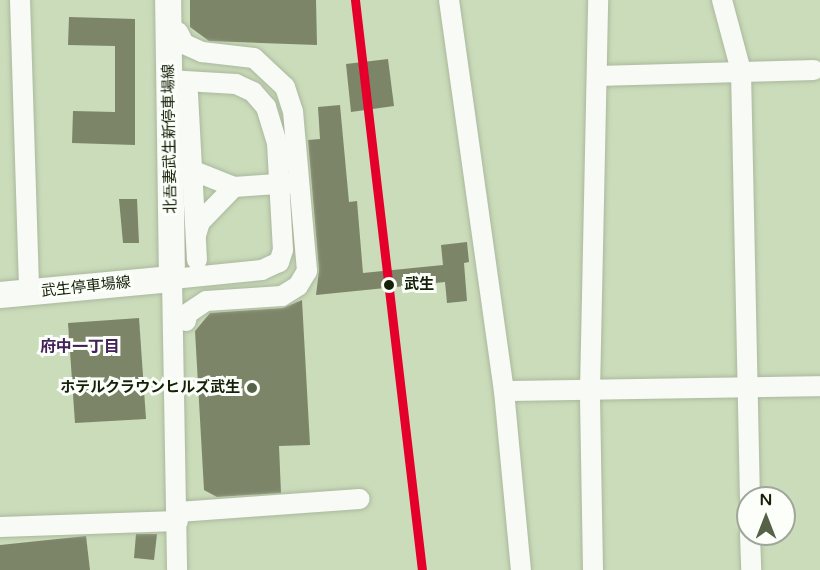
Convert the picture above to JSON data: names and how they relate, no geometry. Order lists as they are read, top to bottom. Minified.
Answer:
{"streets":{"main road":["北吾妻武生新停車場線","武生停車場線"]},"crossings":[["北吾妻武生新停車場線","武生停車場線"]],"districts":["府中一丁目"],"places":["武生","ホテルクラウンヒルズ武生"],"north":"top"}
